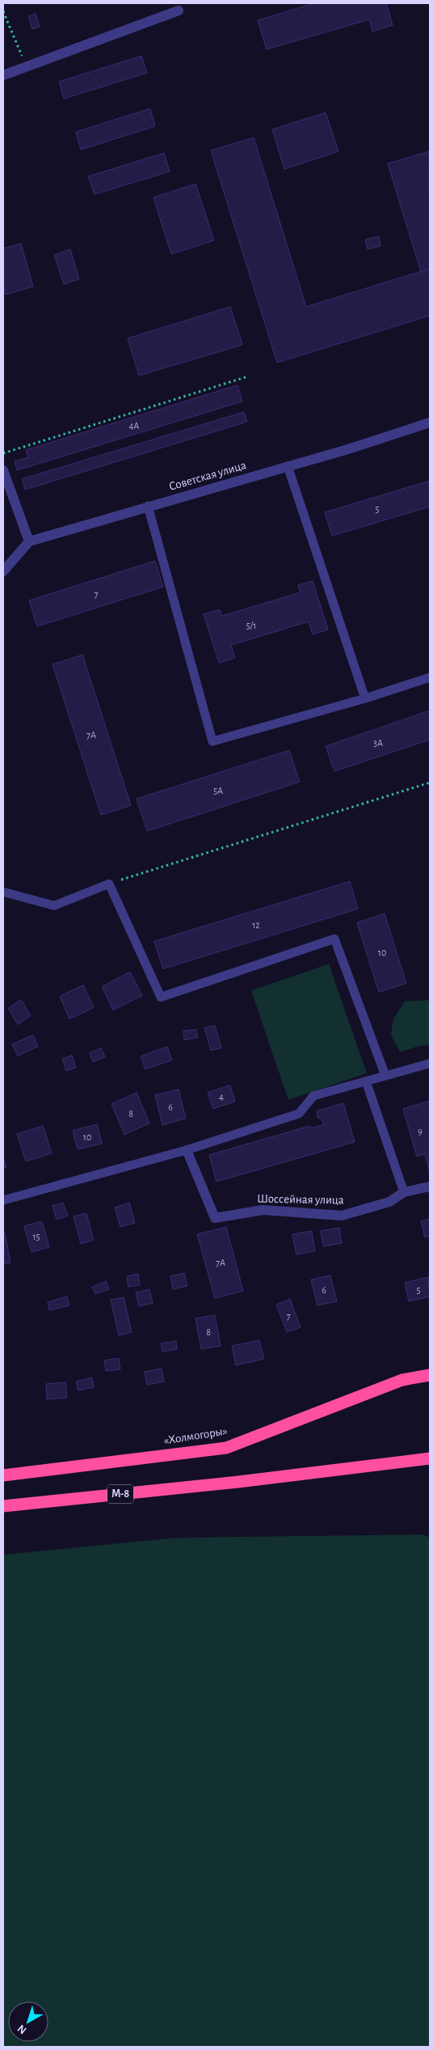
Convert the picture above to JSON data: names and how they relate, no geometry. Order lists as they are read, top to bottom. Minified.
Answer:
{"streets":{"highway":["«Холмогоры»","М-8"],"street":["Советская улица","Шоссейная улица"]},"house_numbers":["4А","5","7","5/1","7А","3А","5А","12","10","4","6","8","9","10","15","7А","6","5","7","8"],"north":"bottom left"}
